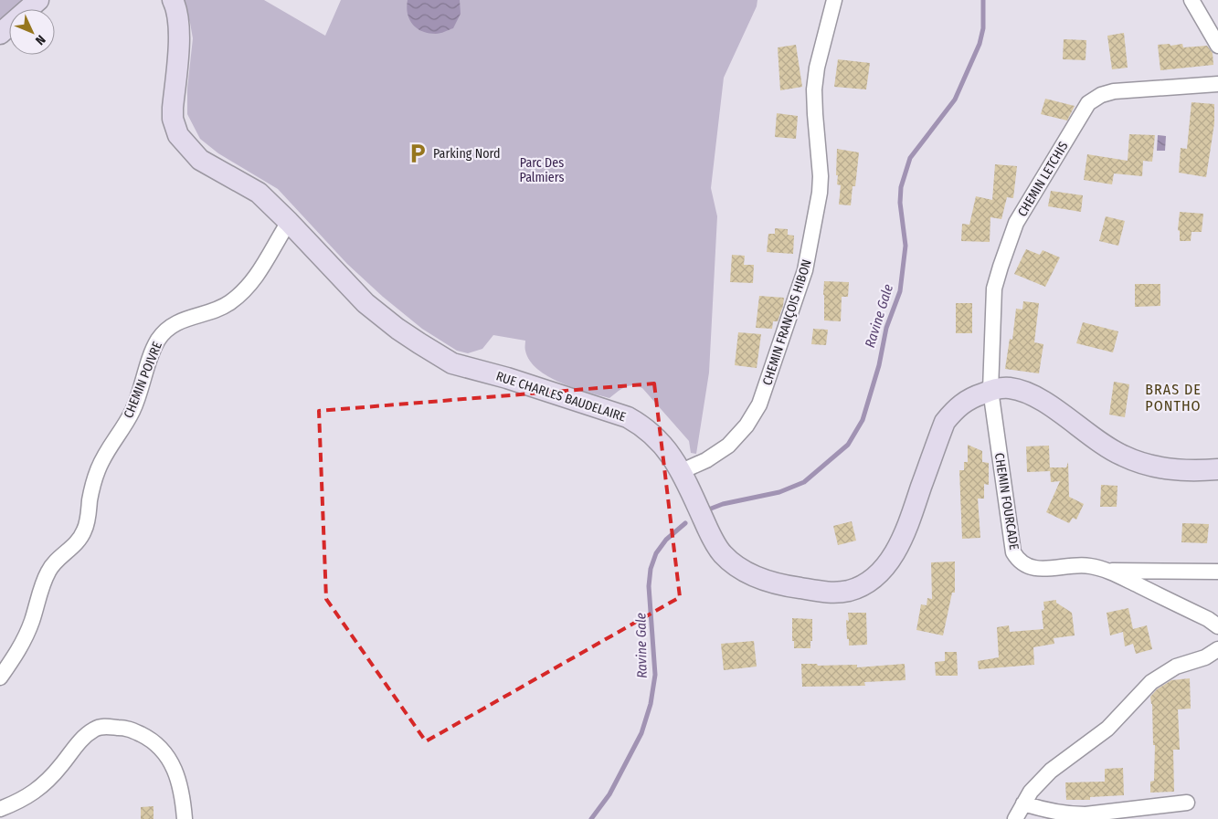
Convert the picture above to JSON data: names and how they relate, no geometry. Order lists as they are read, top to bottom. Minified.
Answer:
{"streets":{"main road":["RUE CHARLES BAUDELAIRE"],"street":["CHEMIN LETCHIS","CHEMIN FRANÇOIS HIBON","CHEMIN POIVRE","CHEMIN FOURCADE"]},"crossings":[["CHEMIN LETCHIS","RUE CHARLES BAUDELAIRE"],["CHEMIN LETCHIS","CHEMIN FOURCADE"],["CHEMIN FRANÇOIS HIBON","RUE CHARLES BAUDELAIRE"],["CHEMIN POIVRE","RUE CHARLES BAUDELAIRE"],["RUE CHARLES BAUDELAIRE","CHEMIN FOURCADE"]],"districts":["BRAS DE PONTHO"],"water":["Ravine Gale"],"parks":["Parc Des Palmiers"],"places":{"parking":["Parking Nord"]},"north":"bottom right"}
